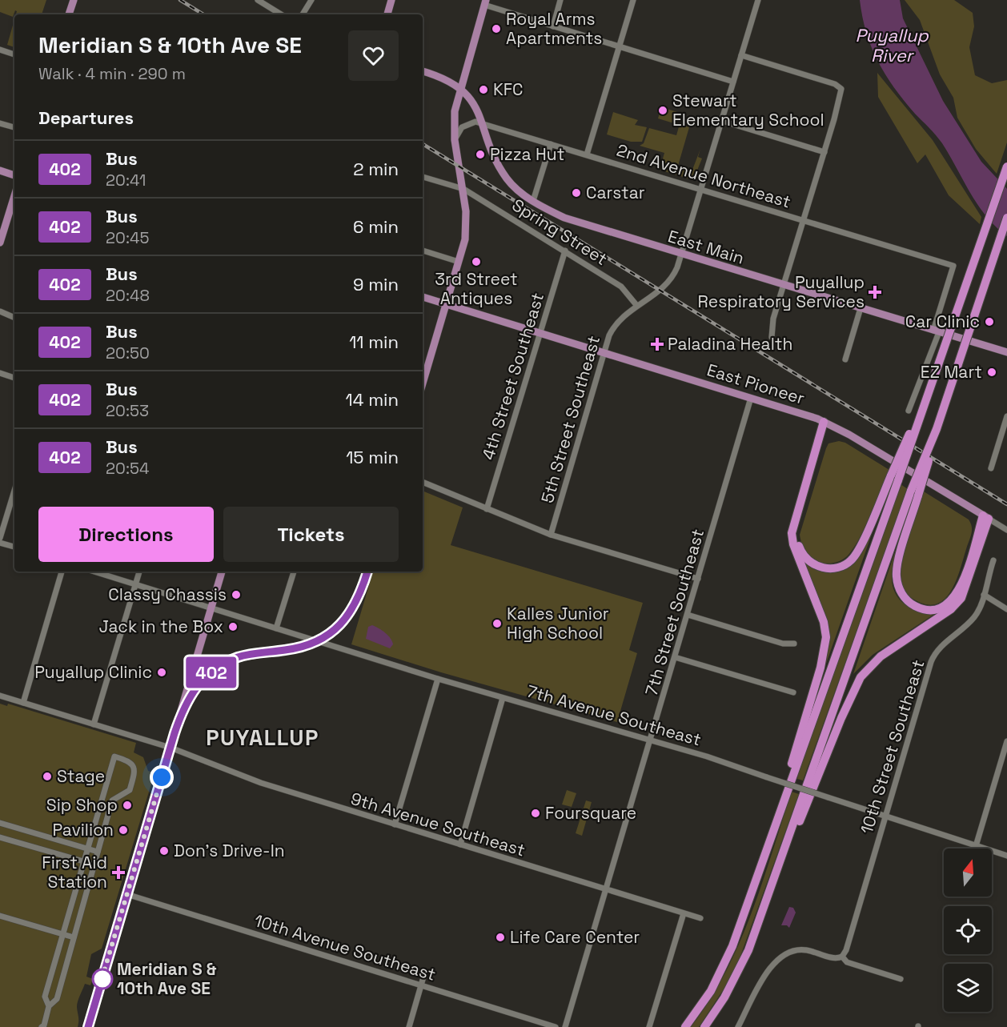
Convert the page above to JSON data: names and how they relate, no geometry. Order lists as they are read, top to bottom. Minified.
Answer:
{"streets":{"main road":["East Main","East Pioneer"],"street":["2nd Avenue Northeast","Spring Street","4th Street Southeast","5th Street Southeast","7th Street Southeast","7th Avenue Southeast","10th Street Southeast","9th Avenue Southeast","10th Avenue Southeast"]},"crossings":[["2nd Avenue Northeast","East Main"],["2nd Avenue Northeast","5th Street Southeast"],["Spring Street","4th Street Southeast"],["Spring Street","5th Street Southeast"],["East Main","5th Street Southeast"],["4th Street Southeast","East Pioneer"],["East Pioneer","5th Street Southeast"],["East Pioneer","7th Street Southeast"],["7th Street Southeast","7th Avenue Southeast"],["7th Street Southeast","9th Avenue Southeast"],["7th Avenue Southeast","10th Street Southeast"]],"districts":["PUYALLUP"],"water":["Puyallup River"],"places":{"other":["Royal Arms Apartments","KFC","Stewart Elementary School","Pizza Hut","Carstar","3rd Street Antiques","Car Clinic","EZ Mart","Classy Chassis","Kalles Junior High School","Jack in the Box","Puyallup Clinic","Stage","Sip Shop","Foursquare","Pavilion","Don's Drive-In","Life Care Center","Meridian S & 10th Ave SE"],"health":["Puyallup Respiratory Services","Paladina Health","First Aid Station"]},"lines":["bus line 402"],"north":"top","page":{"on_map":"402","heading":[["Meridian S & 10th Ave SE","Walk · 4 min · 290 m"],"Departures"],"list":[{"mark":"402","name":"Bus","note":"20:41","value":"2 min"},{"mark":"402","name":"Bus","note":"20:45","value":"6 min"},{"mark":"402","name":"Bus","note":"20:48","value":"9 min"},{"mark":"402","name":"Bus","note":"20:50","value":"11 min"},{"mark":"402","name":"Bus","note":"20:53","value":"14 min"},{"mark":"402","name":"Bus","note":"20:54","value":"15 min"}],"buttons":["Directions","Tickets"]}}
